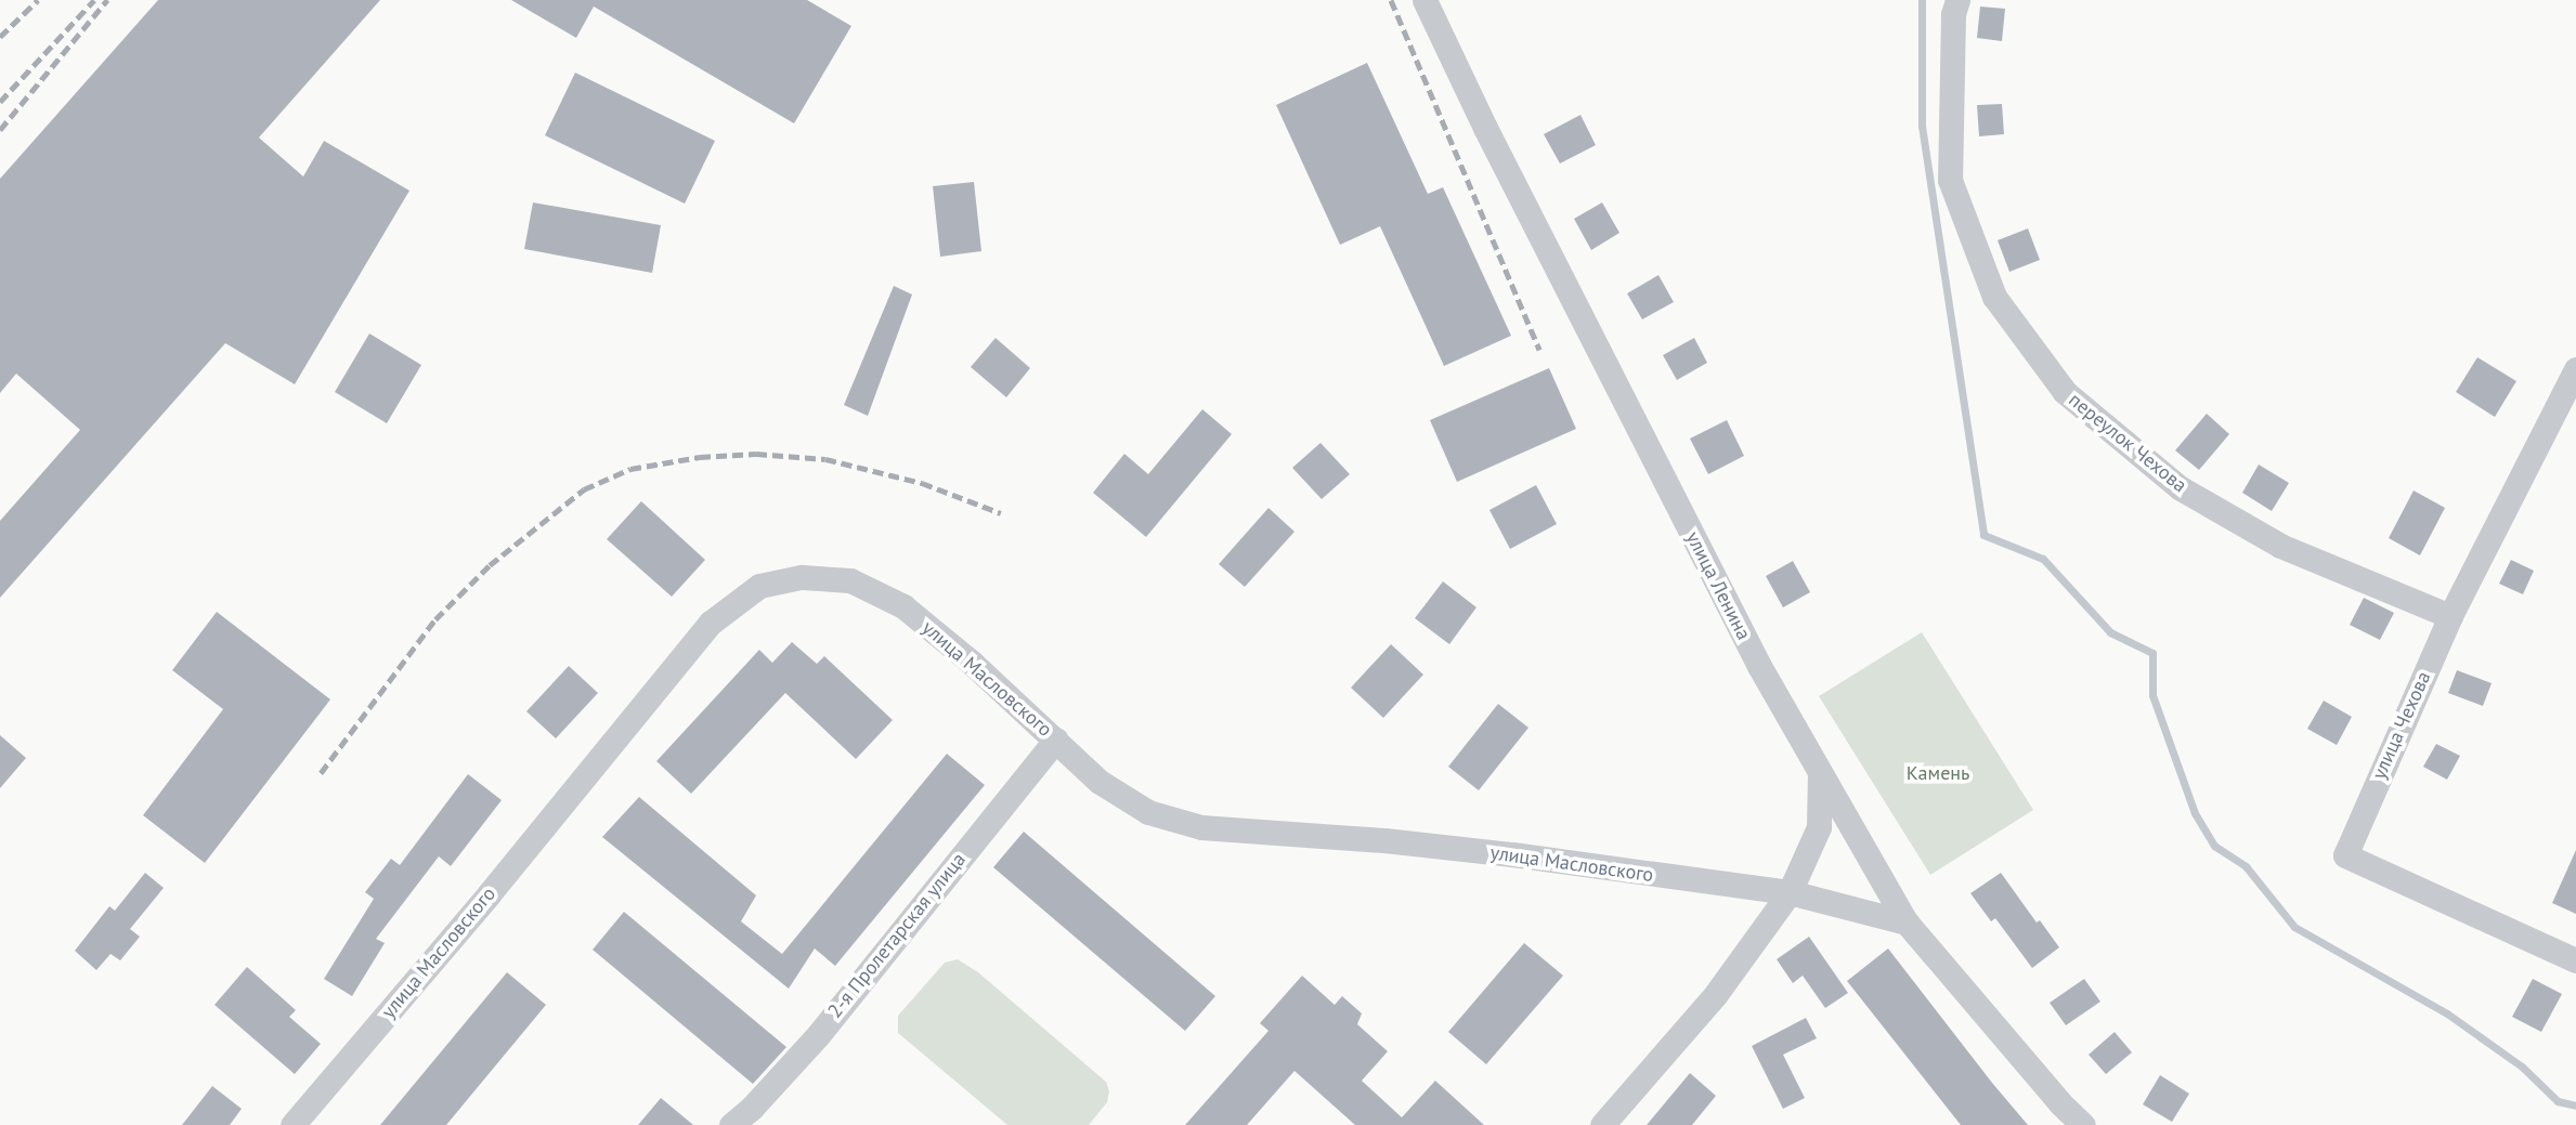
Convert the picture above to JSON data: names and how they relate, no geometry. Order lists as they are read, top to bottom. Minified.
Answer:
{"streets":{"street":["переулок Чехова","улица Ленина","улица Масловского","улица Чехова","2-я Пролетарская улица"]},"crossings":[["переулок Чехова","улица Чехова"],["улица Ленина","улица Масловского"],["улица Масловского","2-я Пролетарская улица"]],"parks":["Камень"]}
